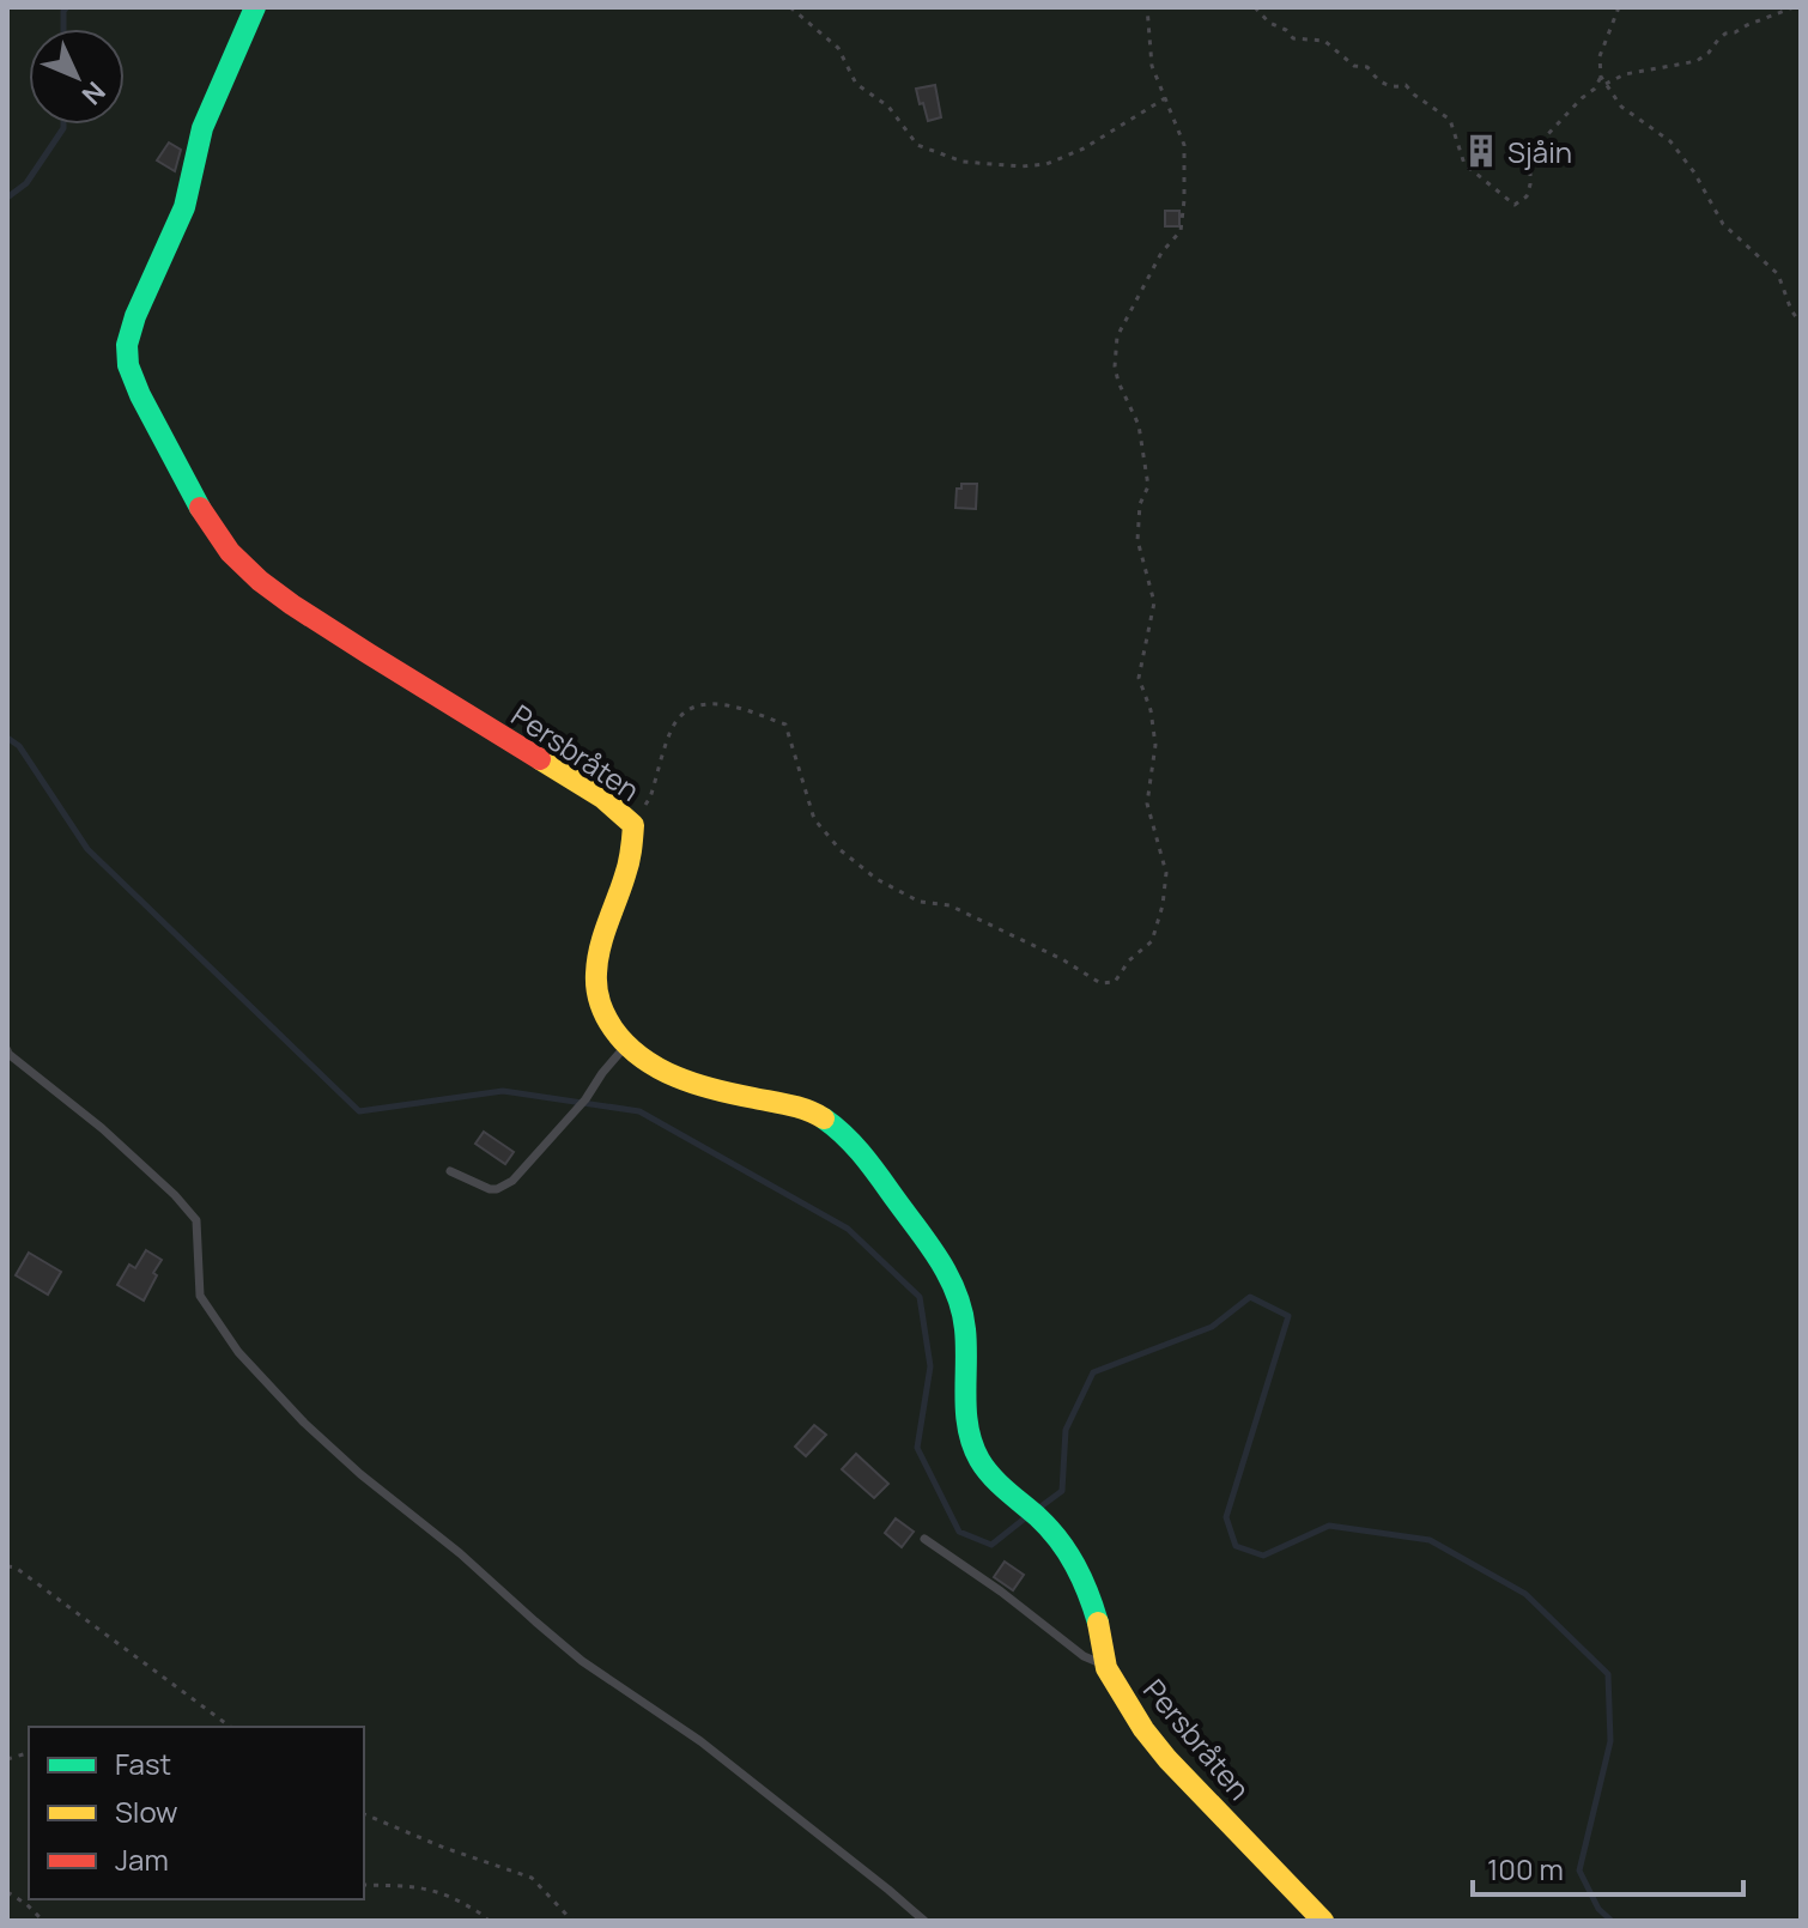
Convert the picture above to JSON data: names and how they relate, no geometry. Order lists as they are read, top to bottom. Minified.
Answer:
{"streets":{"street":["Persbråten"]},"places":{"building":["Sjåin"]},"legend":["Fast","Slow","Jam"],"scale_bar":"100 m","north":"bottom right"}
